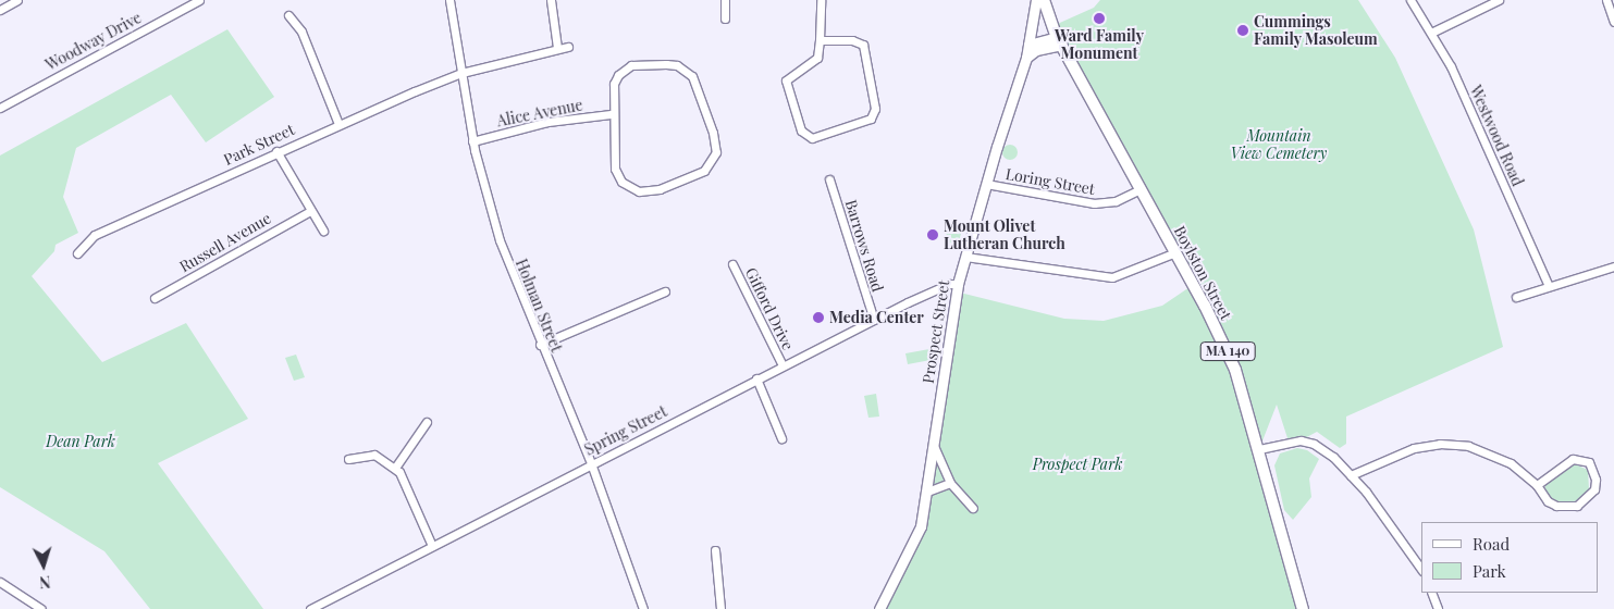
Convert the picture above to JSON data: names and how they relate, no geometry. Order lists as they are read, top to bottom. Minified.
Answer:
{"streets":{"main road":["Boylston Street","MA 140"],"street":["Woodway Drive","Alice Avenue","Westwood Road","Park Street","Loring Street","Russell Avenue","Barrows Road","Holman Street","Gifford Drive","Prospect Street","Spring Street"]},"crossings":[["Alice Avenue","Holman Street"],["Park Street","Holman Street"],["Loring Street","Boylston Street"],["Loring Street","Prospect Street"],["Barrows Road","Spring Street"],["Holman Street","Spring Street"],["Gifford Drive","Spring Street"],["Prospect Street","Spring Street"]],"parks":["Mountain View Cemetery","Dean Park","Prospect Park"],"places":["Ward Family Monument","Cummings Family Masoleum","Mount Olivet Lutheran Church","Media Center"],"legend":["Road","Park"],"north":"bottom"}
